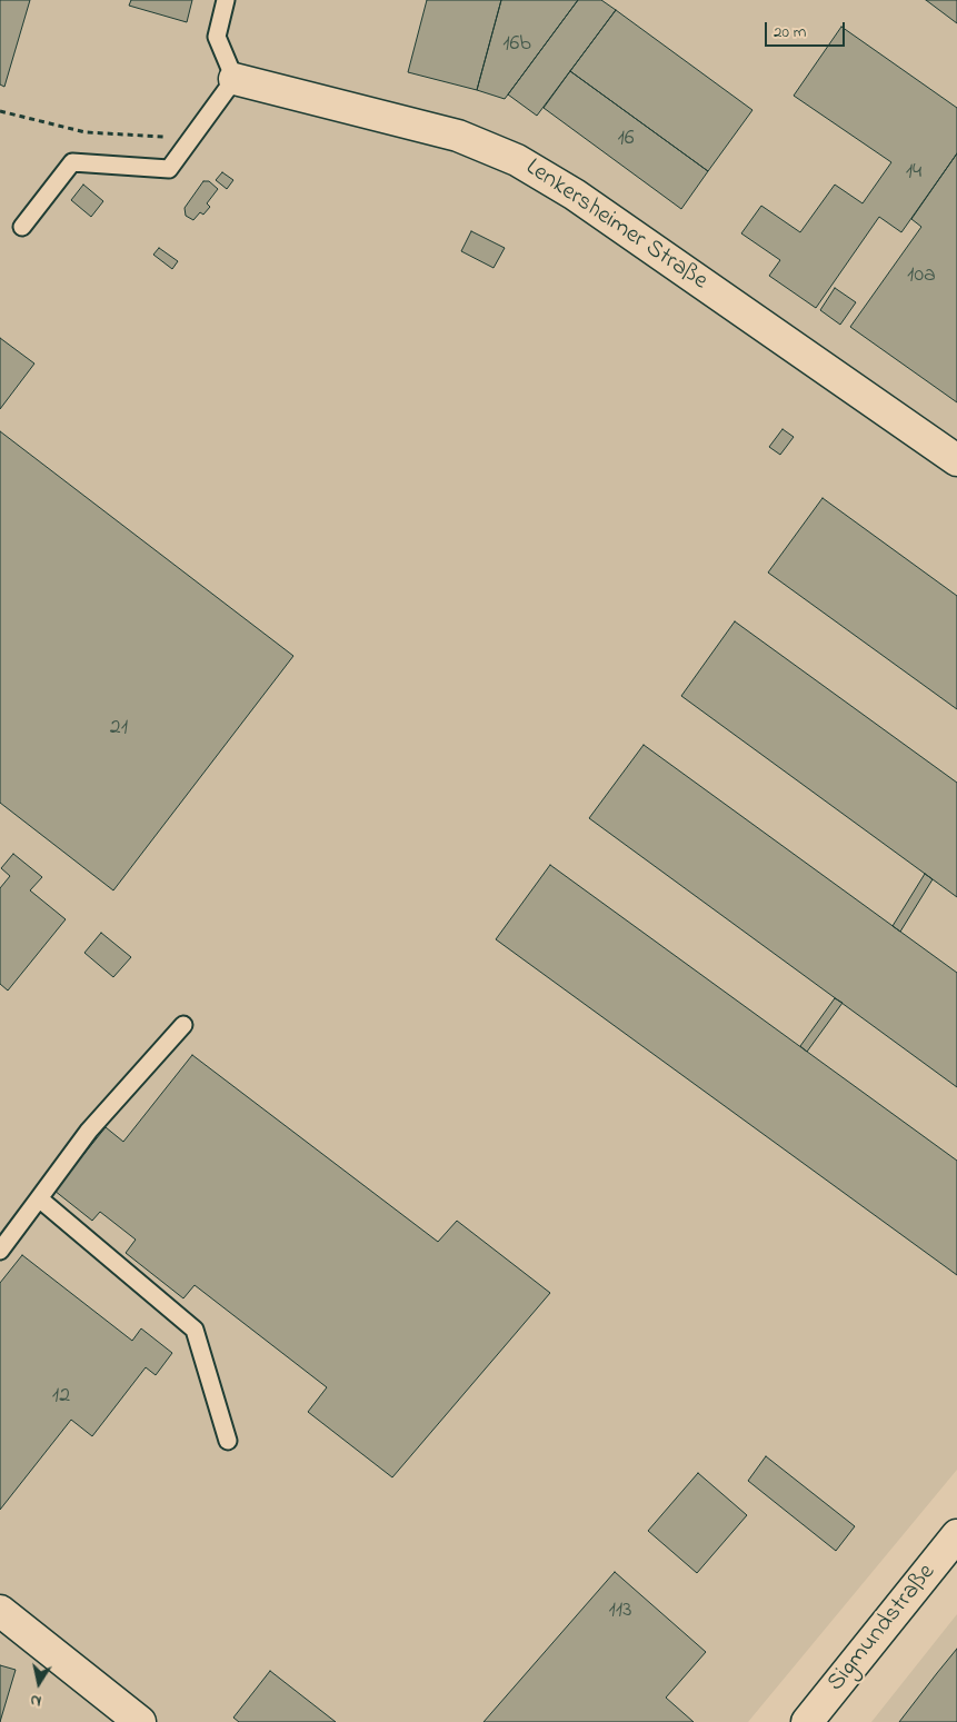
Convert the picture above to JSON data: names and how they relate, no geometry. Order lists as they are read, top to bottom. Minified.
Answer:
{"streets":{"street":["Lenkersheimer Straße","Sigmundstraße"]},"house_numbers":["16b","16","14","10a","21","12","113"],"scale_bar":"20 m","north":"bottom"}
